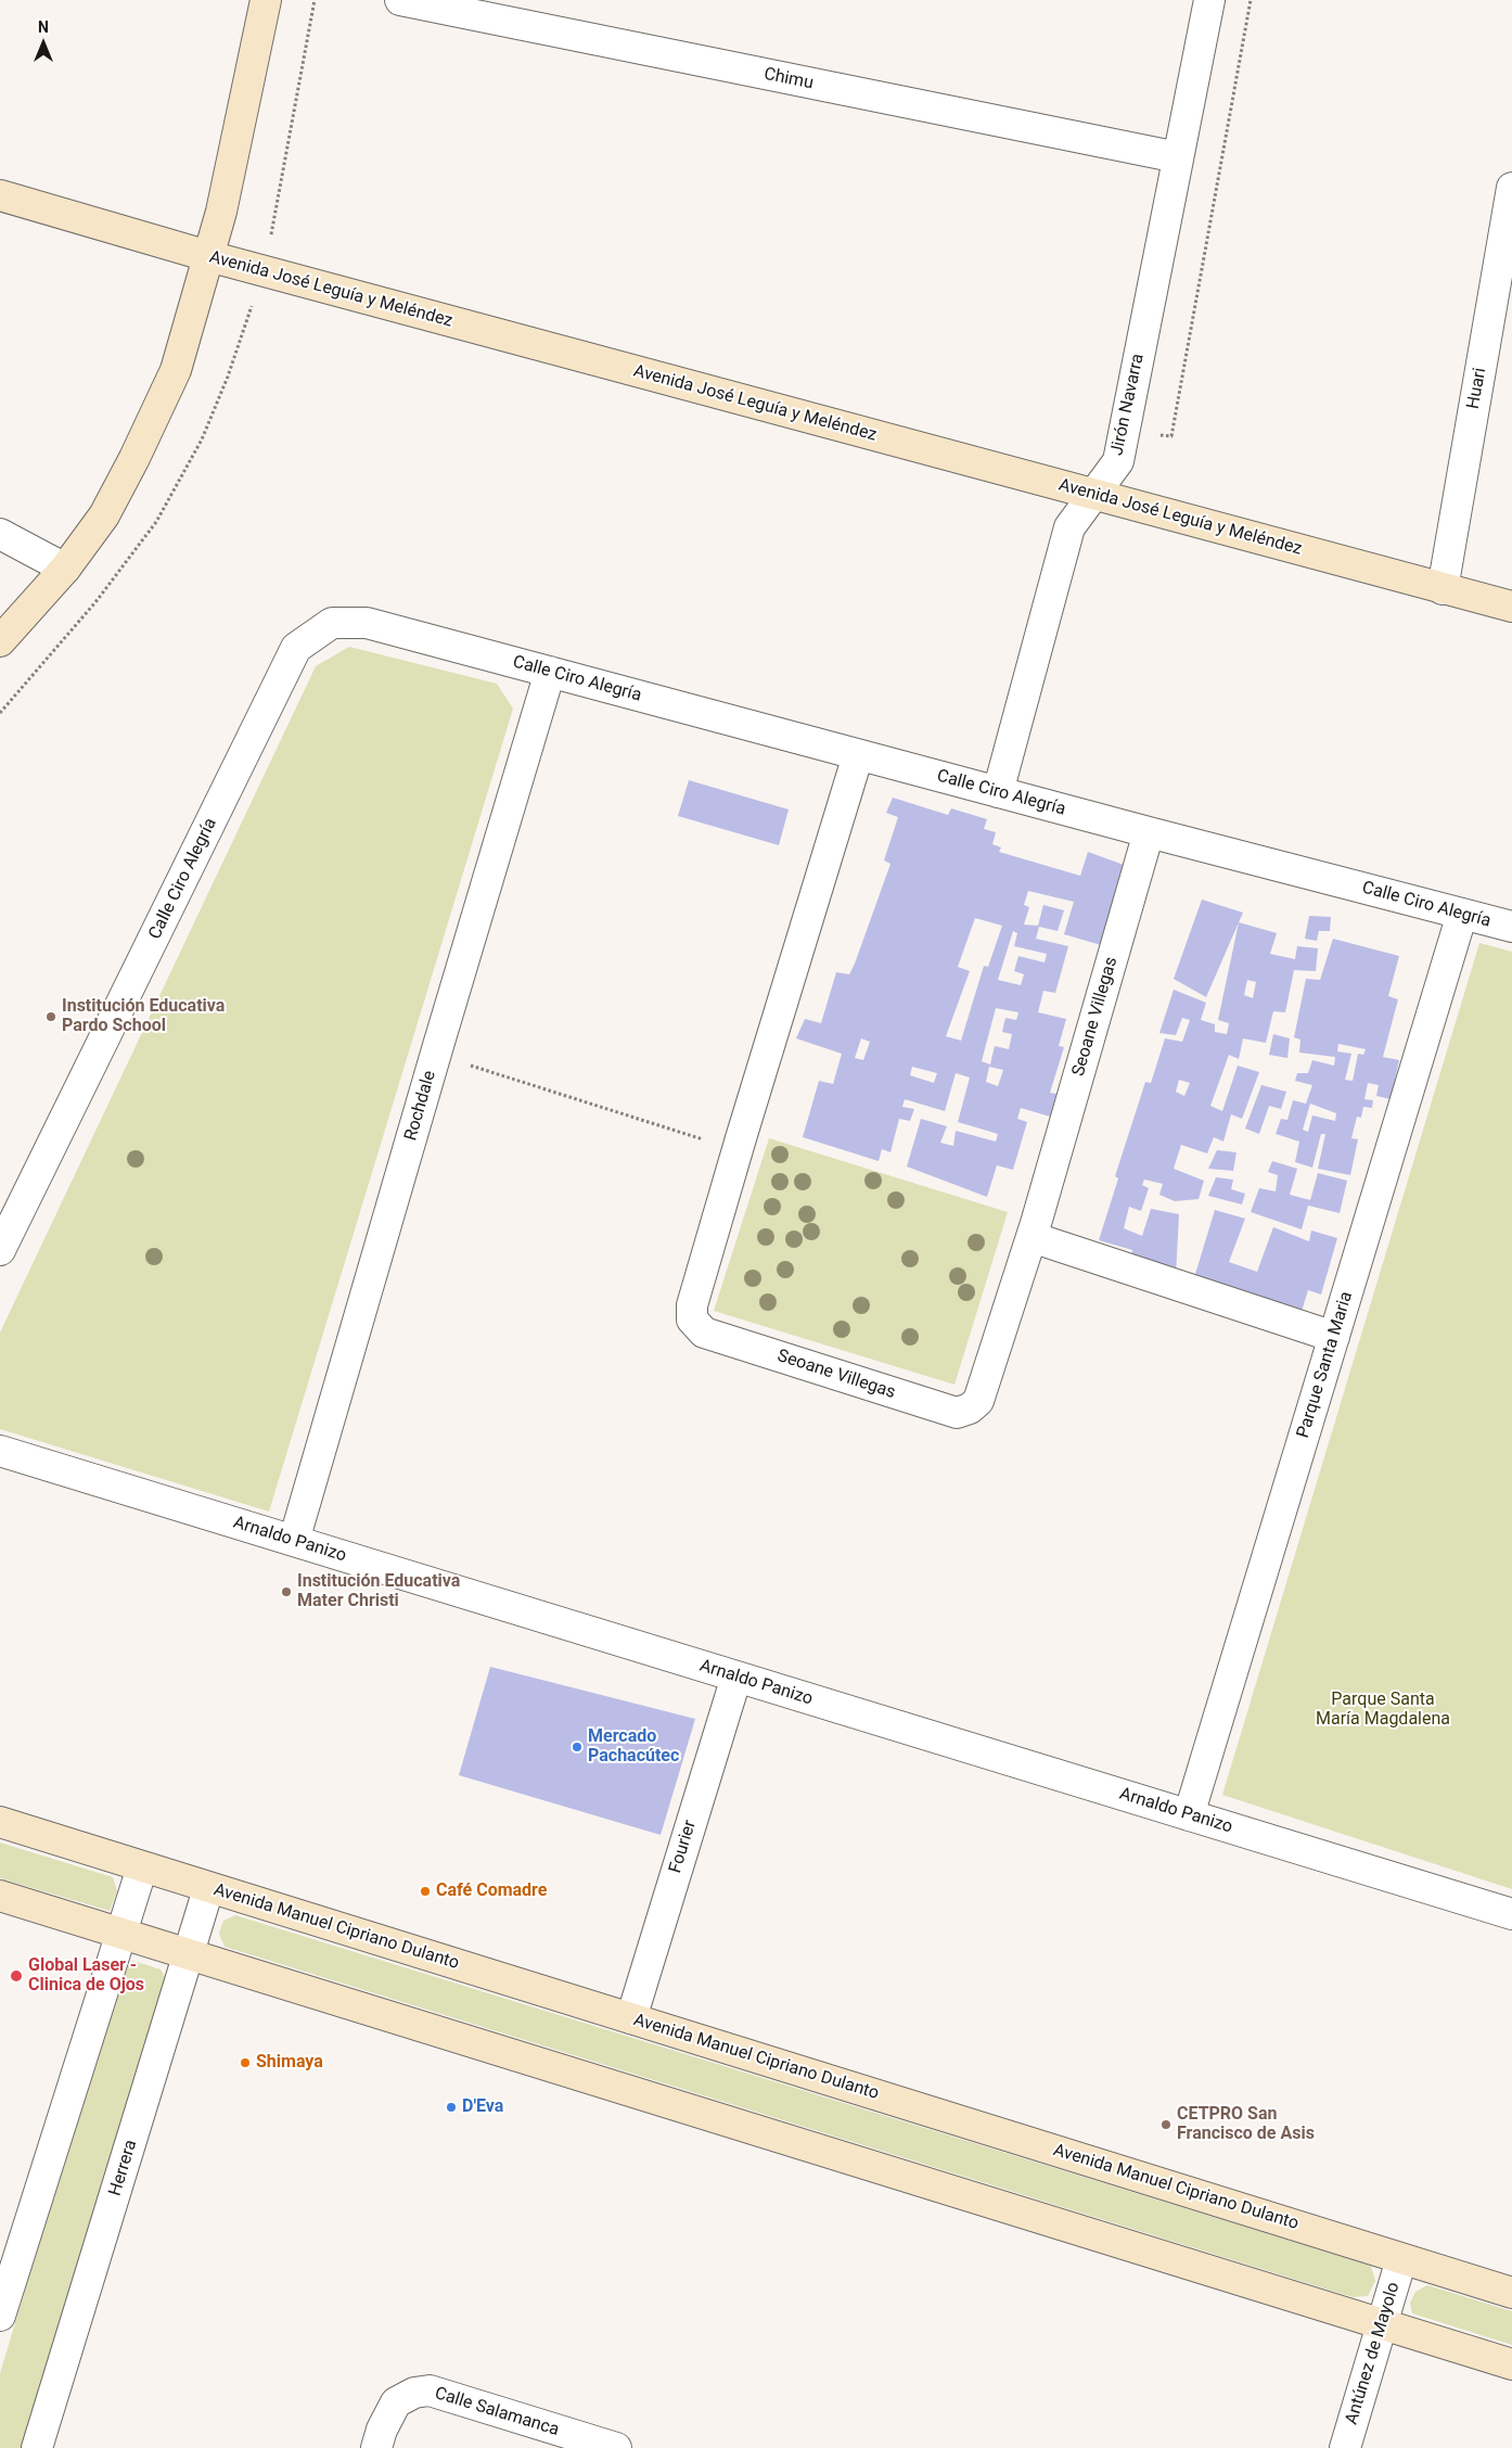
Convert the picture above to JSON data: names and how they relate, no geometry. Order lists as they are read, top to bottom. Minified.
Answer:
{"streets":{"main road":["Avenida José Leguía y Meléndez","Avenida Manuel Cipriano Dulanto"],"street":["Chimu","Huari","Jirón Navarra","Calle Ciro Alegría","Seoane Villegas","Rochdale","Parque Santa Maria","Arnaldo Panizo","Fourier","Herrera","Antúnez de Mayolo","Calle Salamanca"]},"crossings":[["Chimu","Jirón Navarra"],["Avenida José Leguía y Meléndez","Huari"],["Avenida José Leguía y Meléndez","Jirón Navarra"],["Jirón Navarra","Calle Ciro Alegría"],["Calle Ciro Alegría","Seoane Villegas"],["Calle Ciro Alegría","Rochdale"],["Calle Ciro Alegría","Parque Santa Maria"],["Rochdale","Arnaldo Panizo"],["Parque Santa Maria","Arnaldo Panizo"],["Arnaldo Panizo","Fourier"],["Fourier","Avenida Manuel Cipriano Dulanto"],["Avenida Manuel Cipriano Dulanto","Herrera"],["Avenida Manuel Cipriano Dulanto","Antúnez de Mayolo"]],"parks":["Parque Santa María Magdalena"],"places":["Institución Educativa Pardo School","Institución Educativa Mater Christi","Mercado Pachacútec","Café Comadre","Global Laser - Clinica de Ojos","Shimaya","D'Eva","CETPRO San Francisco de Asis"],"north":"top"}
